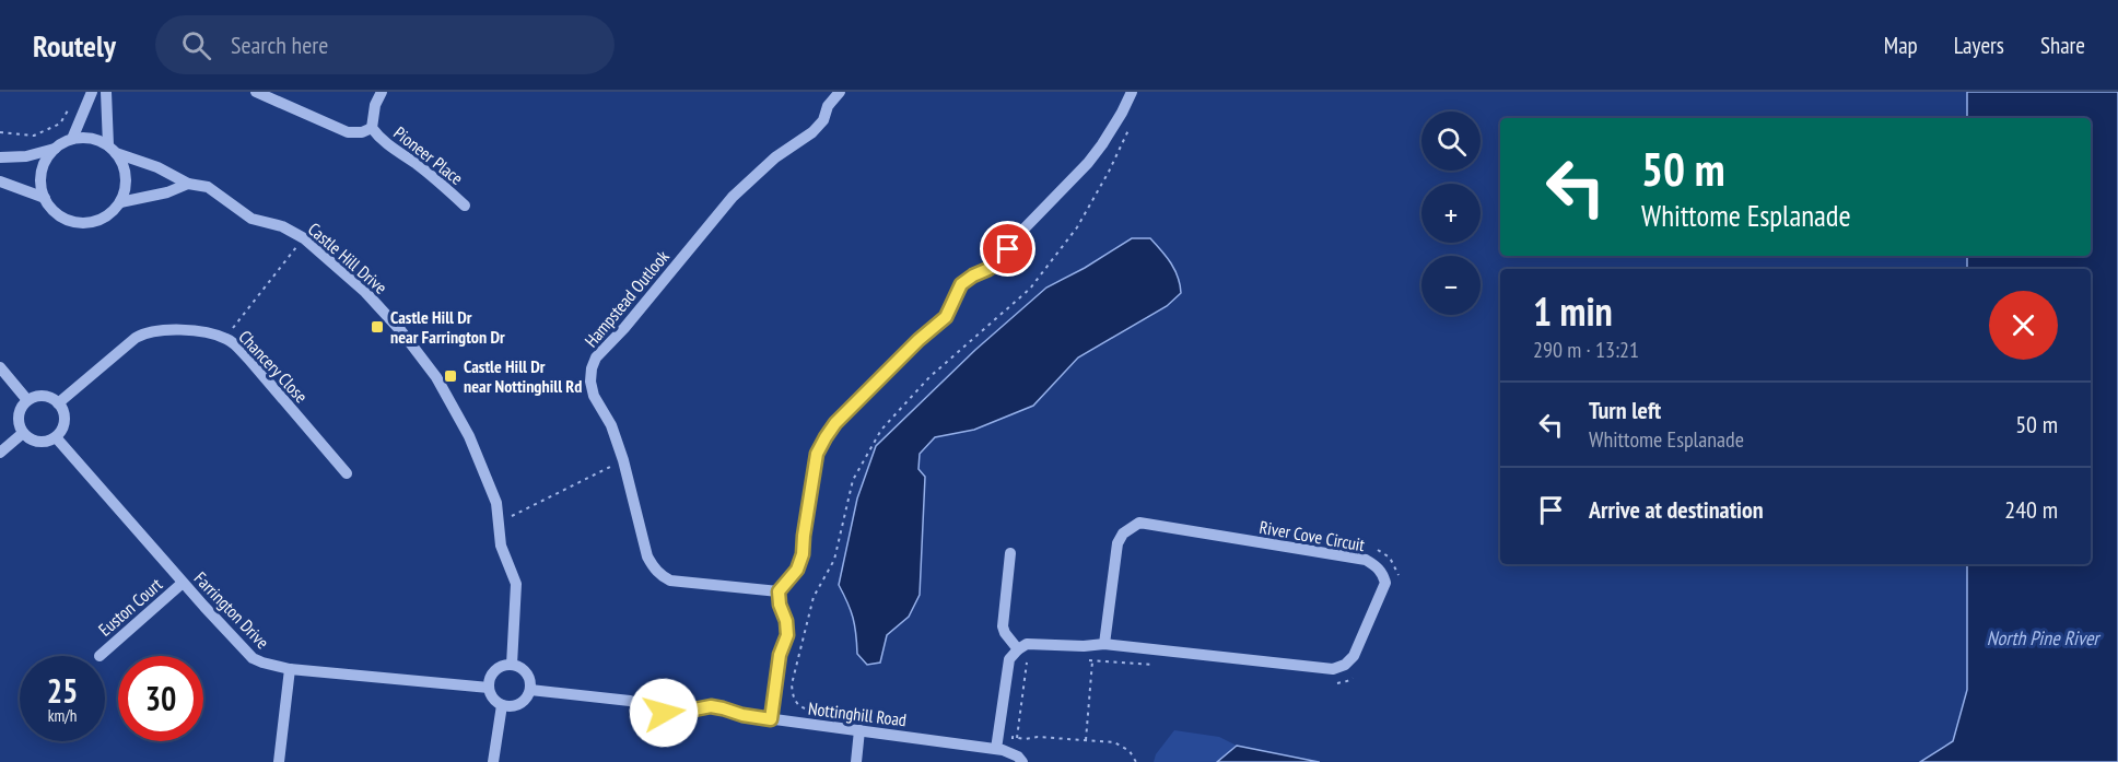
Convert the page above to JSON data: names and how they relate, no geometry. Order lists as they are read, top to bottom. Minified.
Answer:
{"streets":{"street":["Pioneer Place","Castle Hill Drive","Hampstead Outlook","Chancery Close","River Cove Circuit","Euston Court","Farrington Drive","Nottinghill Road"]},"crossings":[["Castle Hill Drive","Farrington Drive"],["Castle Hill Drive","Nottinghill Road"],["Chancery Close","Farrington Drive"],["Euston Court","Farrington Drive"],["Farrington Drive","Nottinghill Road"]],"water":["North Pine River"],"places":{"transit":["Castle Hill Dr near Farrington Dr","Castle Hill Dr near Nottinghill Rd"]},"page":{"header":"Routely","search":"Search here","nav":["Map","Layers","Share"],"map_buttons":["+","−"],"turn":["50 m","Whittome Esplanade"],"heading":["1 min","290 m · 13:21"],"list":[{"name":"Turn left","note":"Whittome Esplanade","value":"50 m"},{"name":"Arrive at destination","value":"240 m"}],"speed":"25 km/h","limit":"30"}}
